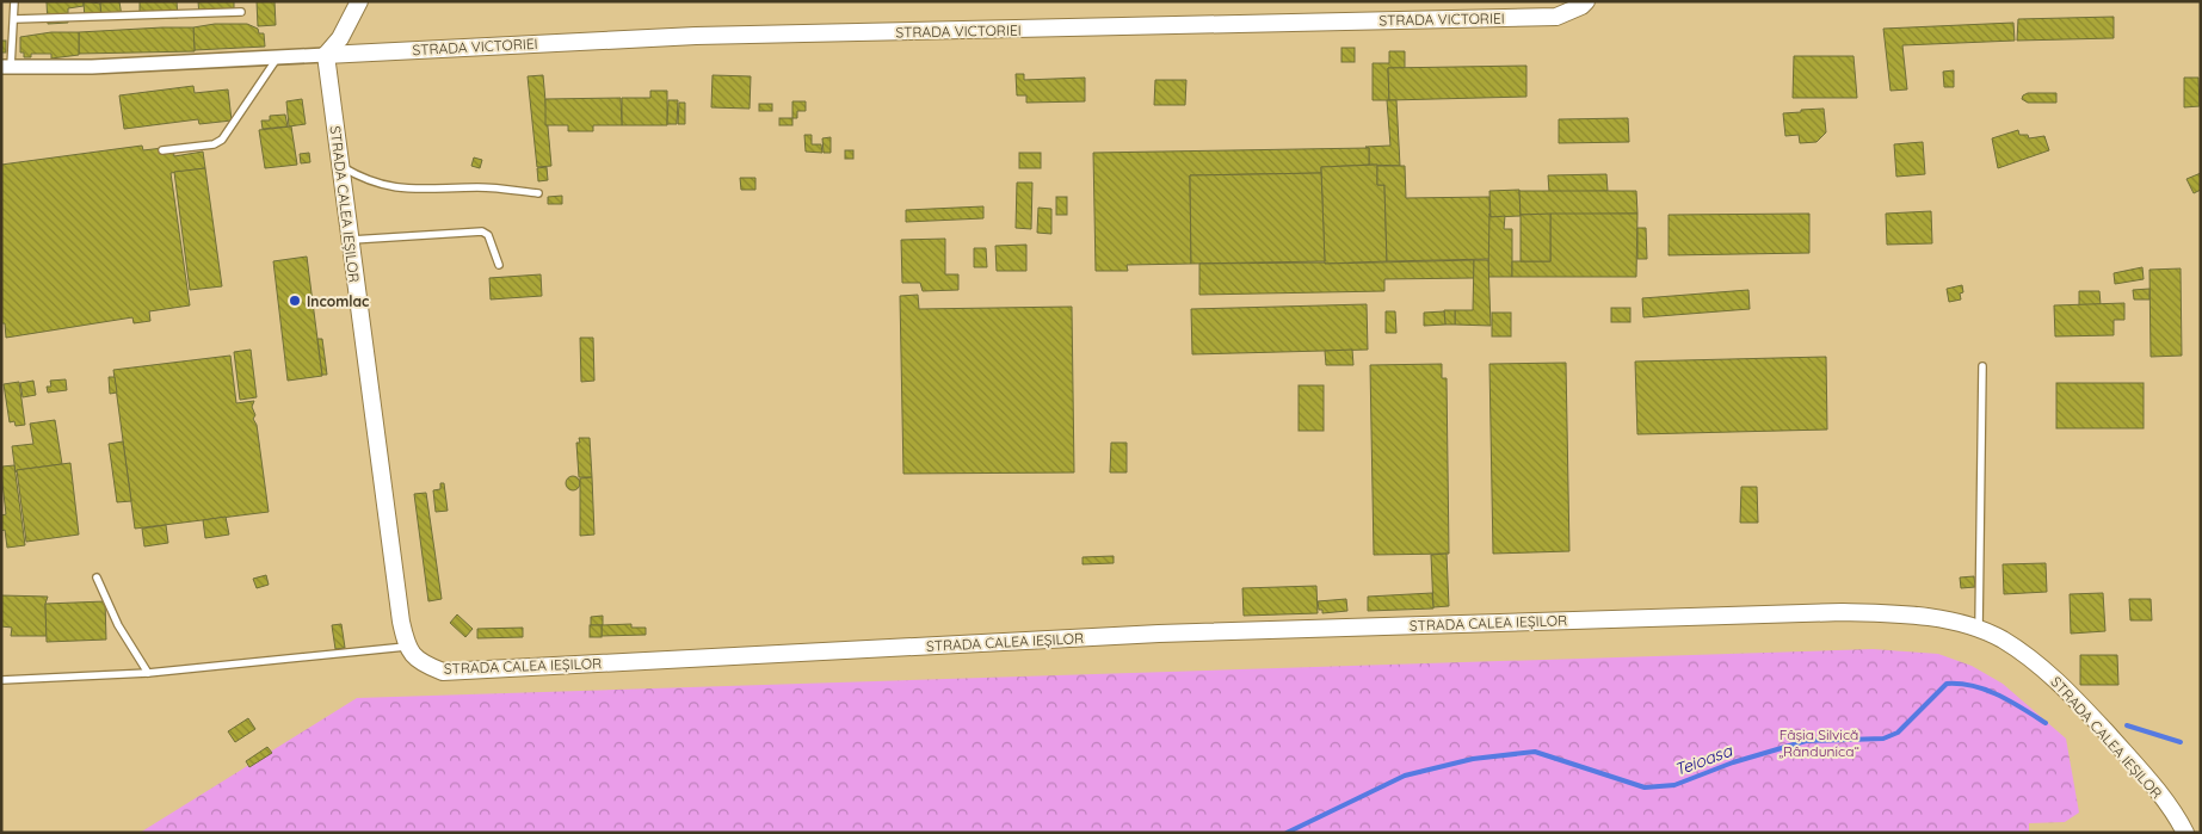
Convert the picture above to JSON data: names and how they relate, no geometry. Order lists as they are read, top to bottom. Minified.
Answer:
{"streets":{"street":["STRADA VICTORIEI","STRADA CALEA IEȘILOR"]},"crossings":[["STRADA VICTORIEI","STRADA CALEA IEȘILOR"]],"water":["Teioasa"],"parks":["Fâşia Silvică „Rândunica“"],"places":["Incomlac"]}
